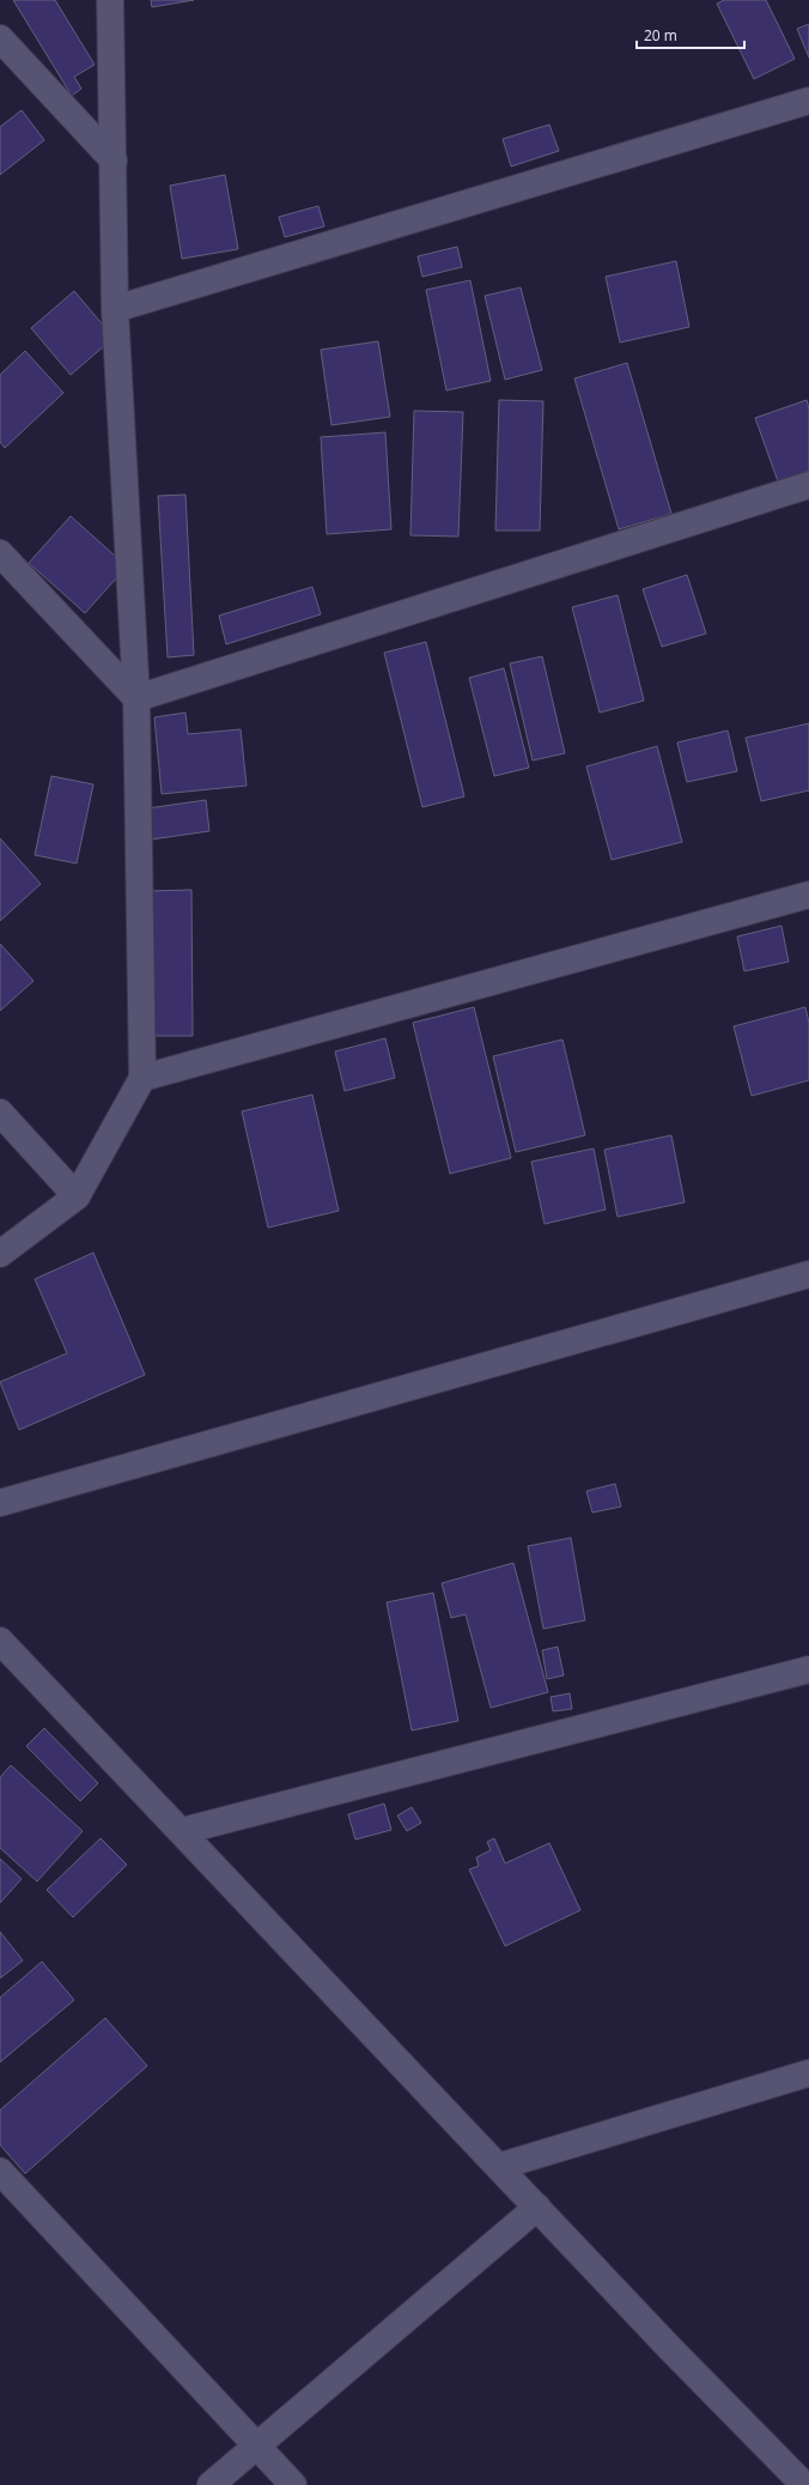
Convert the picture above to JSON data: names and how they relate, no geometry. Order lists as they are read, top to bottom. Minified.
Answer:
{"scale_bar":"20 m"}
